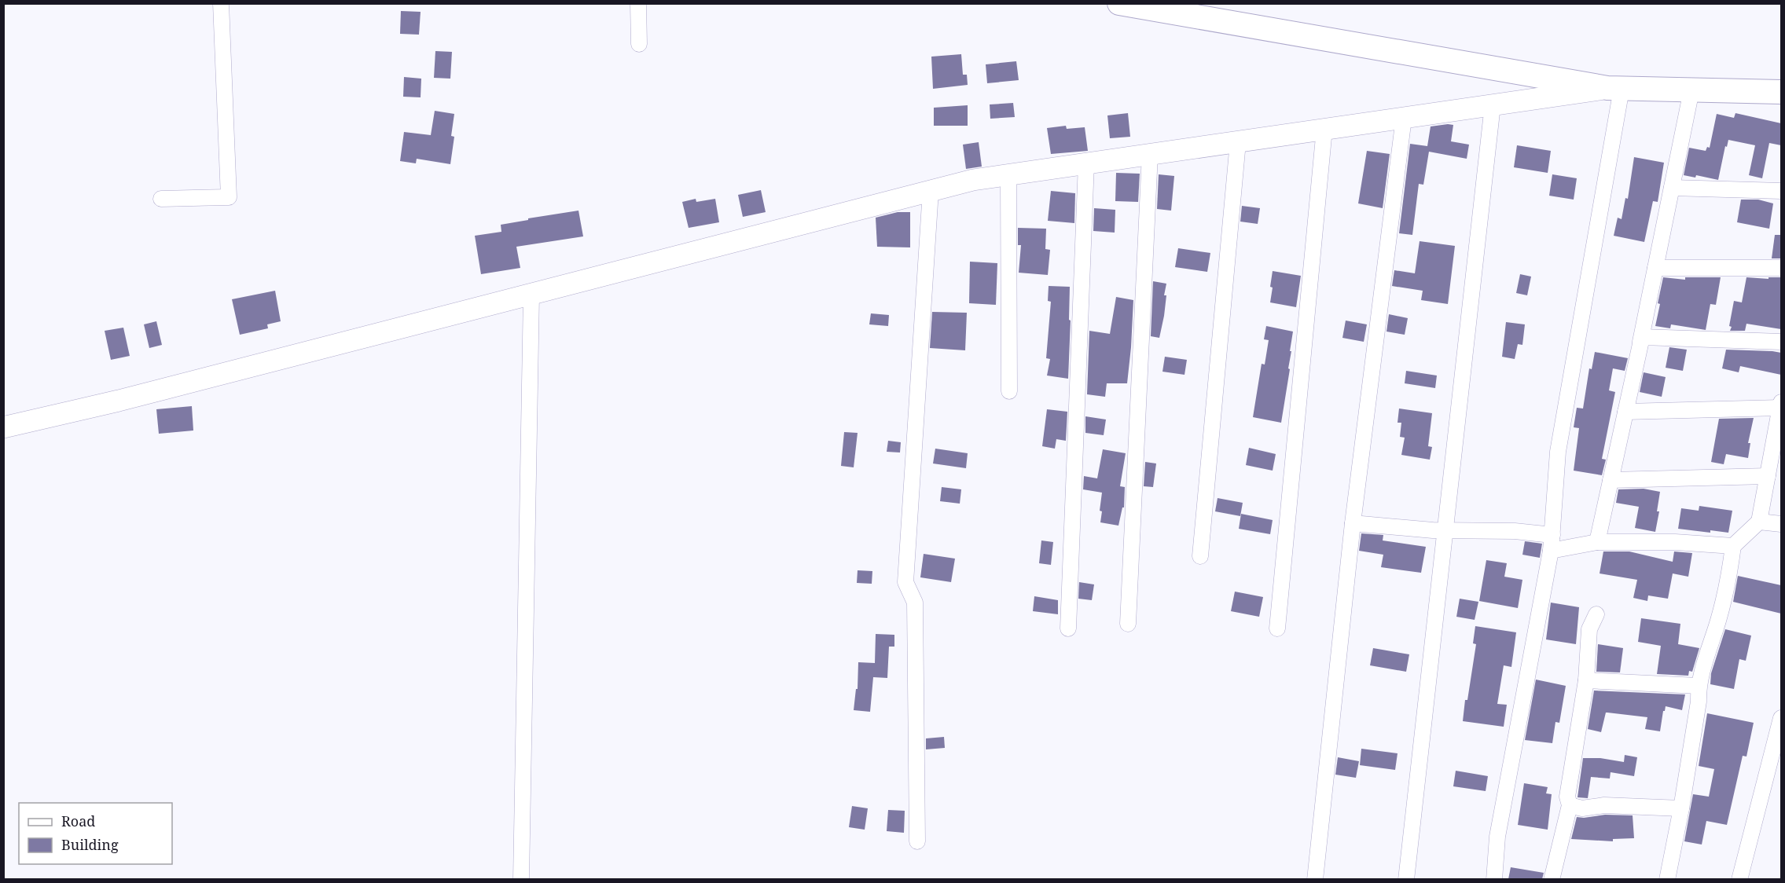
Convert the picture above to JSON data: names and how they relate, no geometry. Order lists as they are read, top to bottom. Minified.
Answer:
{"legend":["Road","Building"]}
